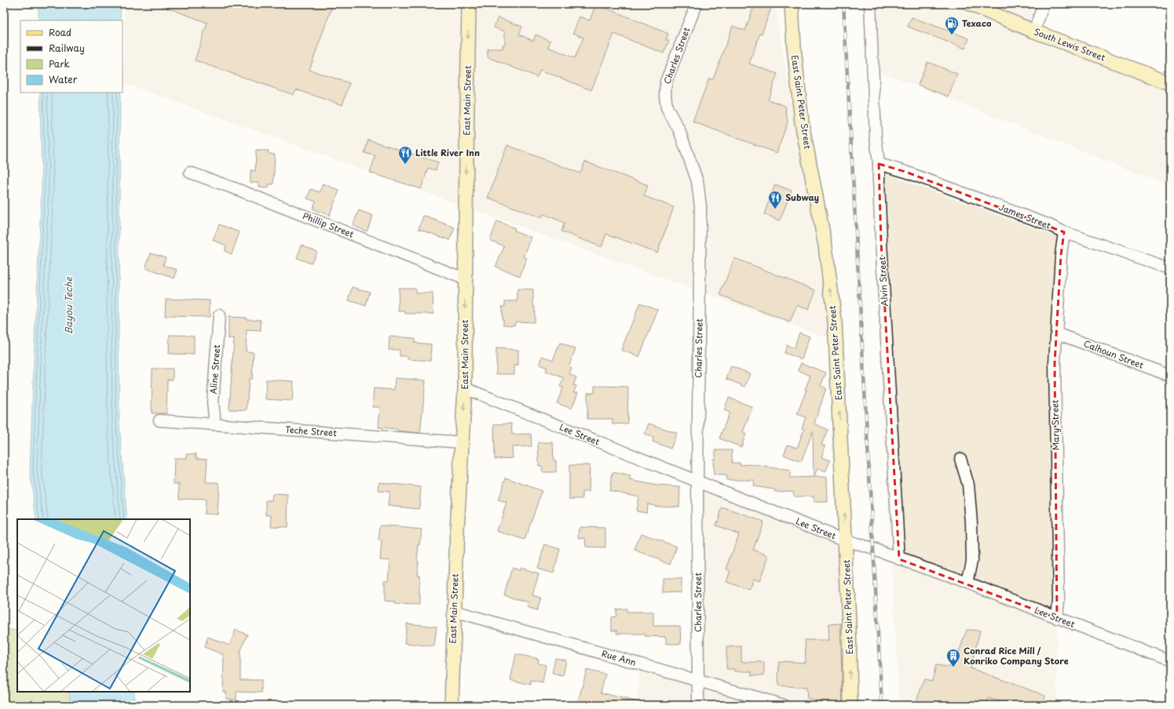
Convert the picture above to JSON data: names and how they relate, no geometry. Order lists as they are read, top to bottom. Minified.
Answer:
{"streets":{"main road":["South Lewis Street","East Main Street","East Saint Peter Street"],"street":["Charles Street","James Street","Phillip Street","Alvin Street","Calhoun Street","Aline Street","Mary Street","Teche Street","Lee Street","Rue Ann"]},"crossings":[["Charles Street","Lee Street"],["Charles Street","Rue Ann"],["East Main Street","Phillip Street"],["East Main Street","Teche Street"],["East Main Street","Lee Street"],["East Main Street","Rue Ann"],["East Saint Peter Street","Lee Street"],["James Street","Alvin Street"],["James Street","Mary Street"],["Alvin Street","Lee Street"],["Calhoun Street","Mary Street"],["Aline Street","Teche Street"],["Mary Street","Lee Street"]],"one_way":["East Main Street","East Saint Peter Street"],"water":["Bayou Teche"],"places":{"fuel station":["Texaco"],"restaurant":["Little River Inn","Subway"],"building":["Conrad Rice Mill / Konriko Company Store"]},"legend":["Road","Railway","Park","Water"]}
